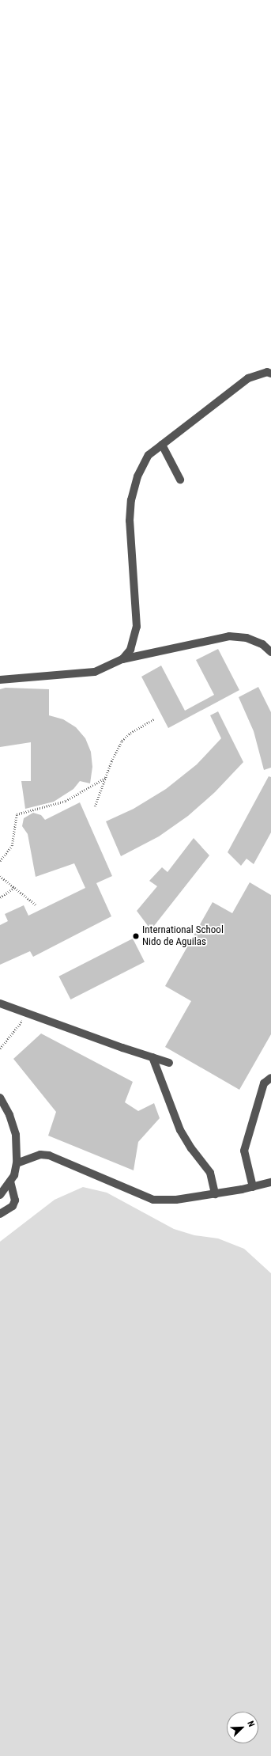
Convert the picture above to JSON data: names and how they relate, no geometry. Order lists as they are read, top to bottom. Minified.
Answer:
{"places":["International School Nido de Aguilas"],"north":"top right"}
